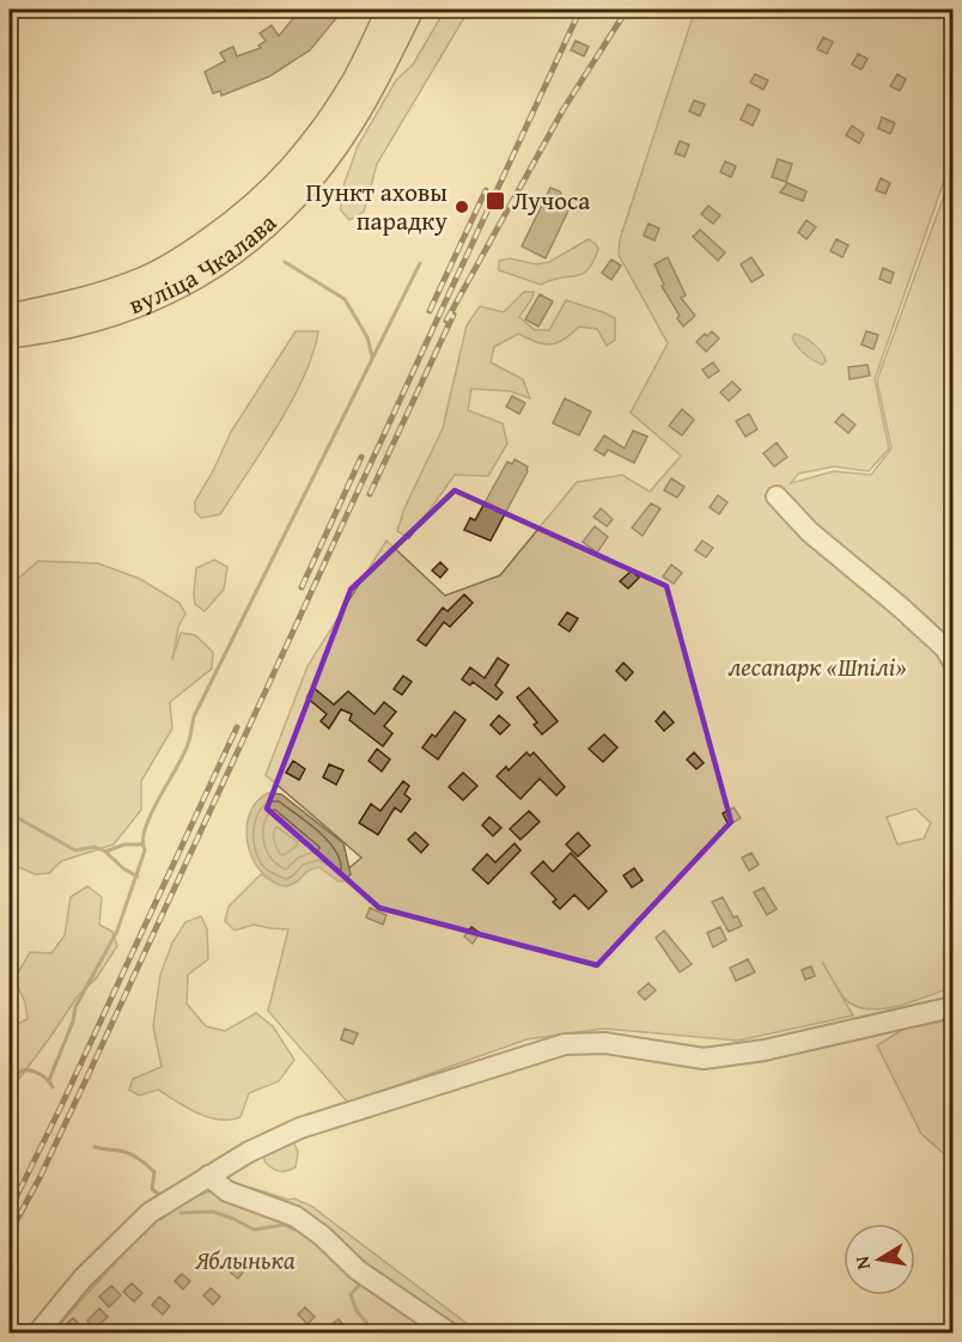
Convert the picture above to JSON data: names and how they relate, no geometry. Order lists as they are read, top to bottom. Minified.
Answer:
{"streets":{"main road":["вуліца Чкалава"]},"parks":["лесапарк «Шпілі»","Яблынька"],"places":{"transit":["Лучоса"],"other":["Пункт аховы парадку"]},"north":"left"}
